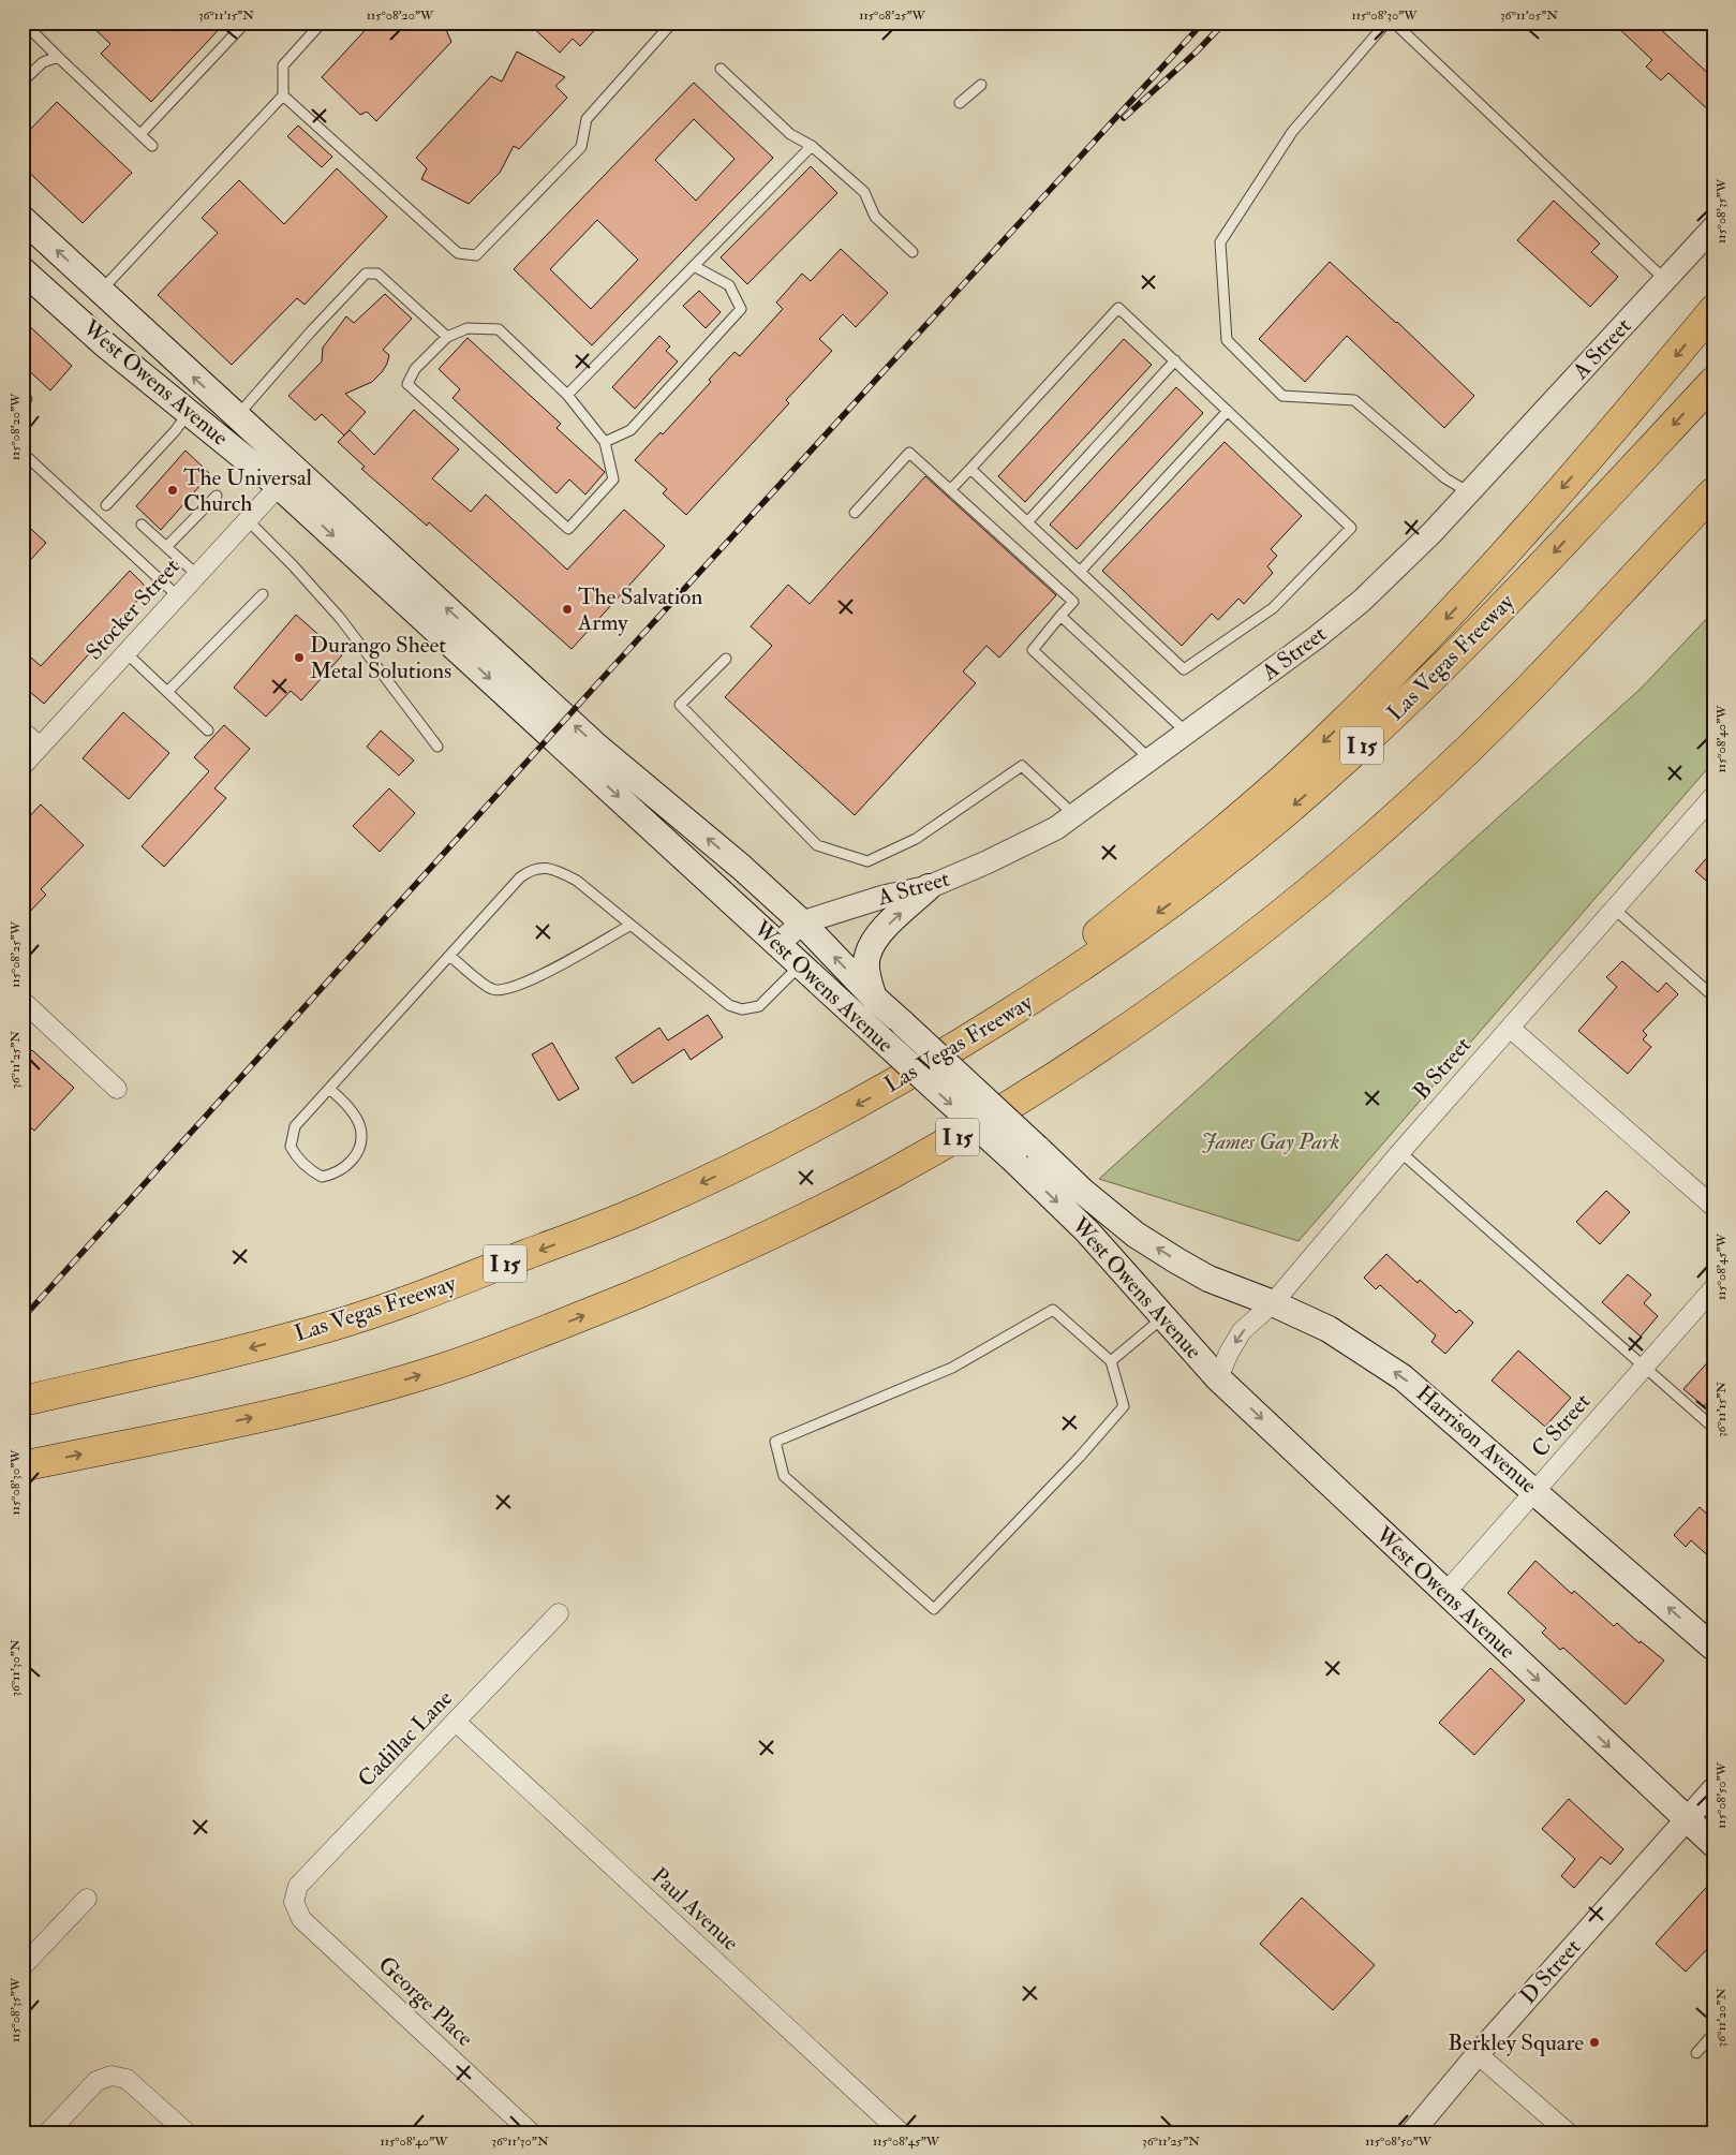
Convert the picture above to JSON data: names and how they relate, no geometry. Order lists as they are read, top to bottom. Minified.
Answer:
{"streets":{"highway":["Las Vegas Freeway","I 15"],"main road":["West Owens Avenue","Harrison Avenue"],"street":["A Street","Stocker Street","B Street","C Street","Cadillac Lane","Paul Avenue","D Street","George Place"]},"crossings":[["A Street","West Owens Avenue"],["West Owens Avenue","Stocker Street"],["West Owens Avenue","B Street"],["West Owens Avenue","C Street"],["West Owens Avenue","Harrison Avenue"],["West Owens Avenue","D Street"],["B Street","Harrison Avenue"],["C Street","Harrison Avenue"],["Cadillac Lane","Paul Avenue"],["Cadillac Lane","George Place"]],"one_way":["Harrison Avenue"],"parks":["James Gay Park"],"places":["The Universal Church","The Salvation Army","Durango Sheet Metal Solutions","Berkley Square"],"coordinates":["36°11'15\"N","115°08'20\"W","115°08'25\"W","115°08'30\"W","36°11'05\"N","115°08'35\"W","115°08'40\"W","36°11'25\"N","115°08'45\"W","36°11'30\"N","115°08'50\"W","36°11'20\"N"]}
